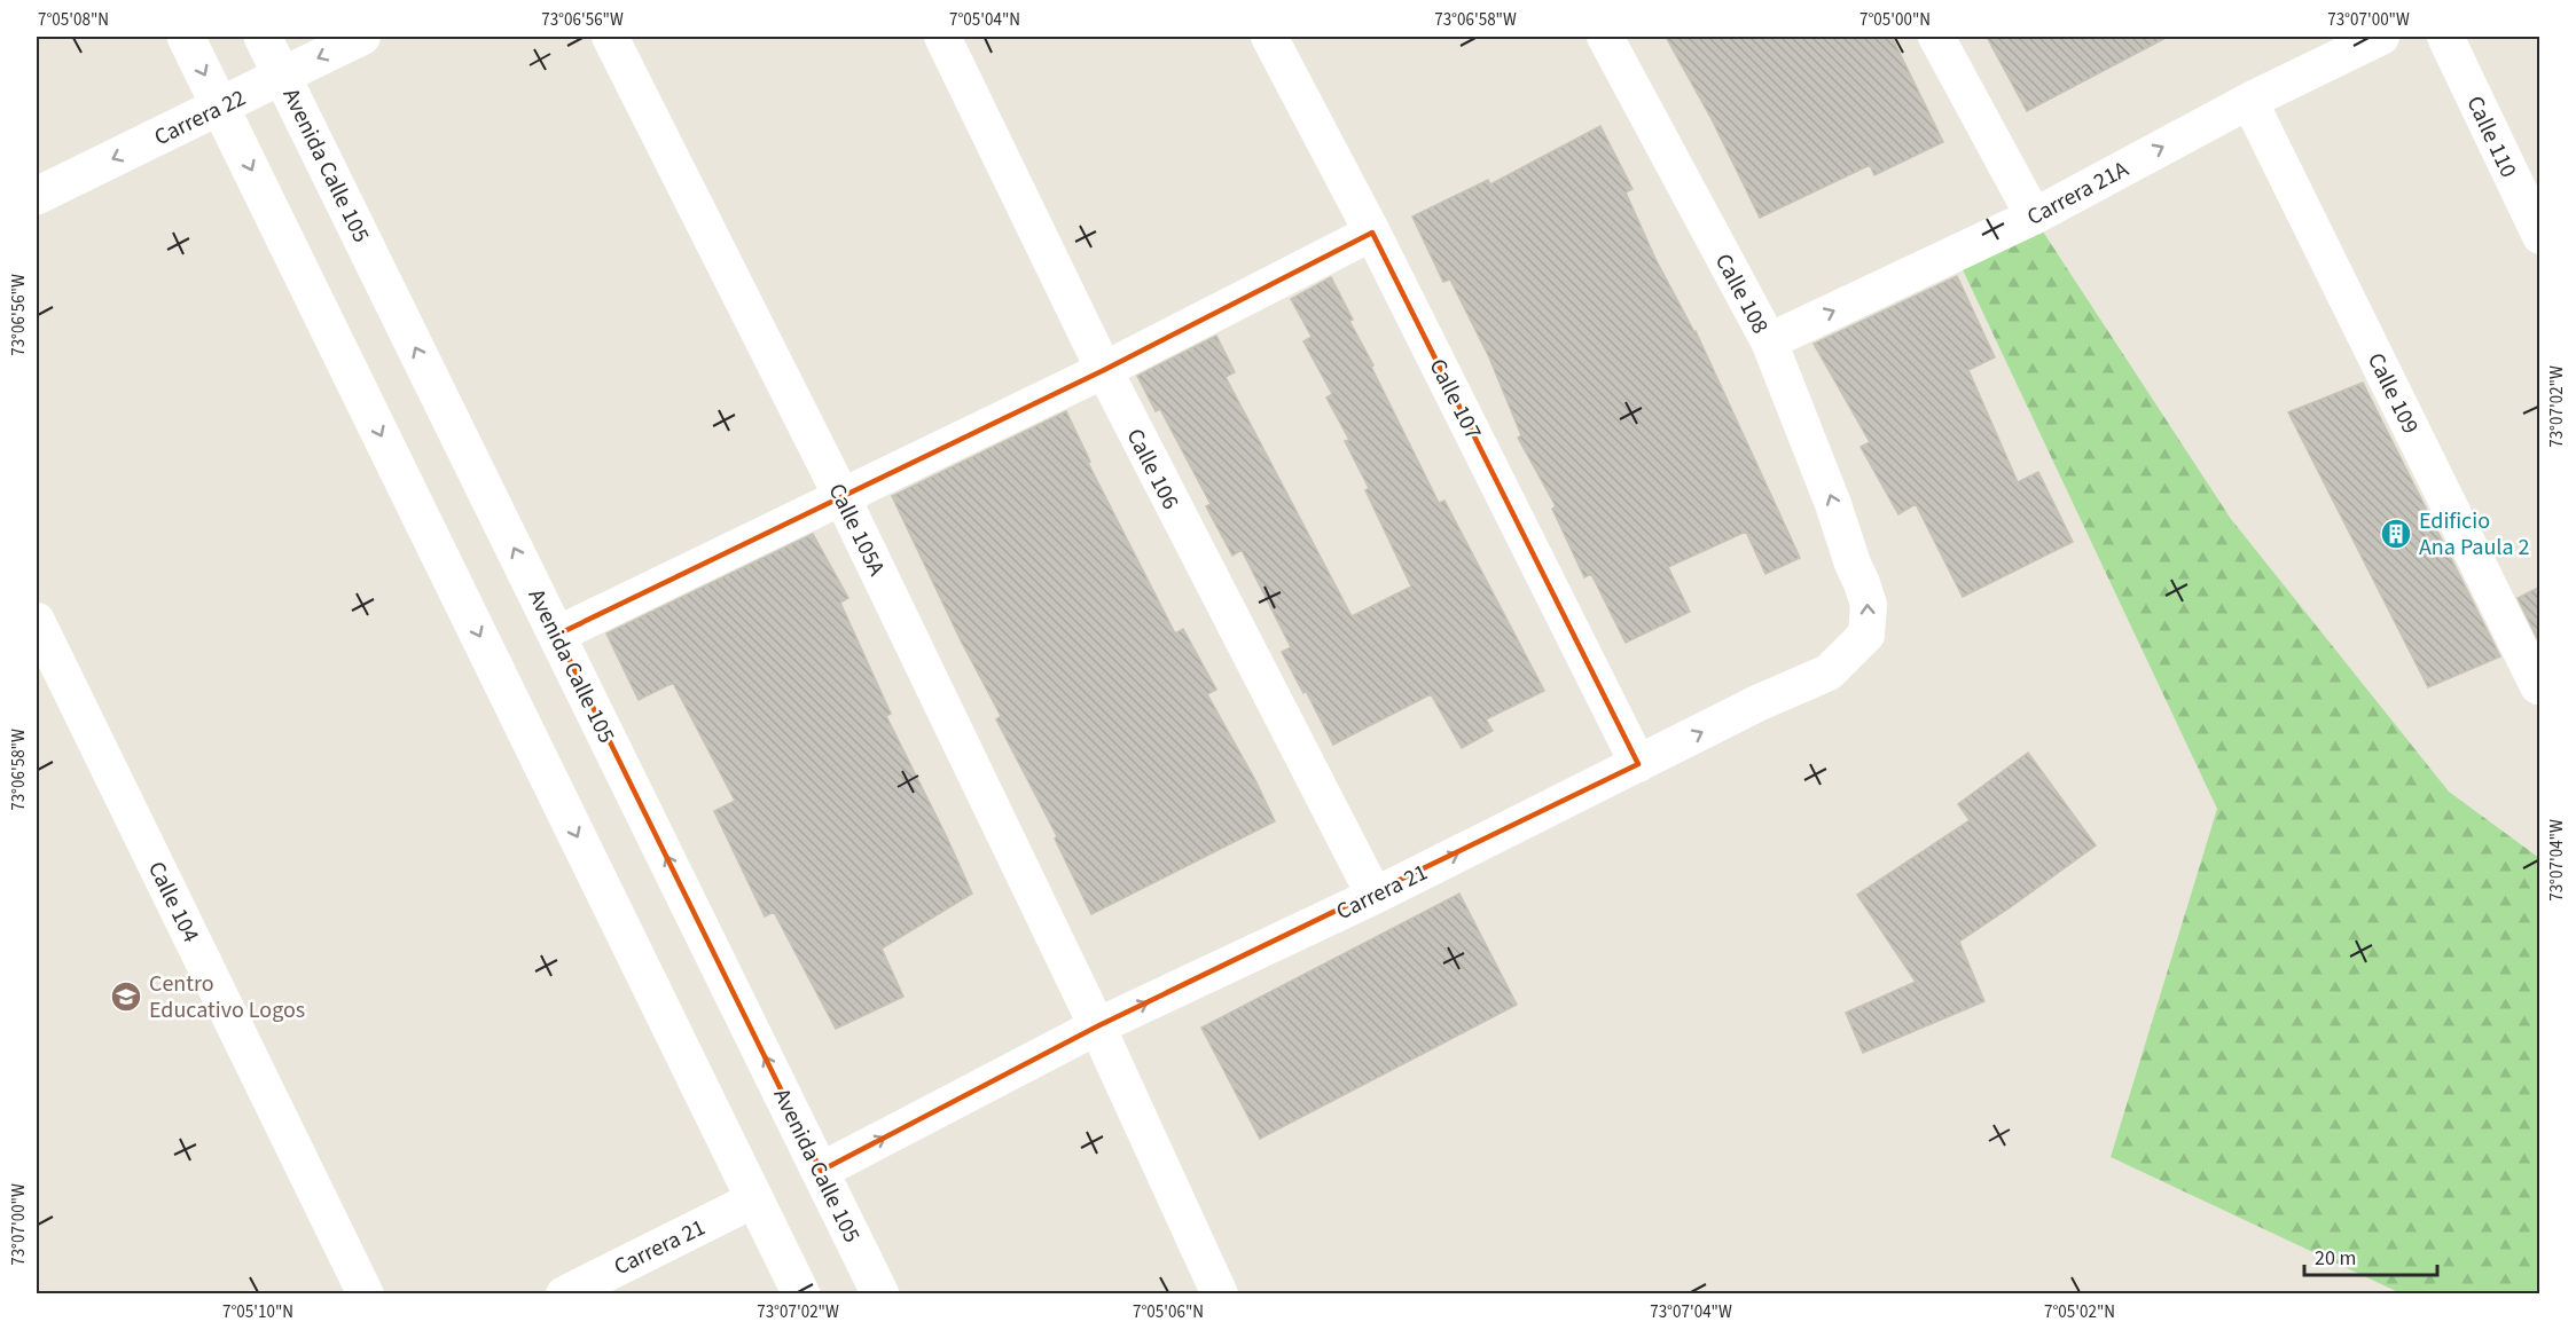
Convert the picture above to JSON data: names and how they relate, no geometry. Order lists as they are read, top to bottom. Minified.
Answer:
{"streets":{"main road":["Carrera 22","Avenida Calle 105"],"street":["Calle 110","Carrera 21A","Calle 108","Calle 109","Calle 107","Calle 106","Calle 105A","Carrera 21","Calle 104"]},"crossings":[["Carrera 22","Avenida Calle 105"],["Avenida Calle 105","Carrera 21"],["Carrera 21A","Calle 108"],["Carrera 21A","Calle 109"],["Calle 108","Carrera 21"],["Calle 107","Carrera 21"],["Calle 106","Carrera 21"],["Calle 105A","Carrera 21"]],"one_way":["Carrera 22","Carrera 21A","Calle 108","Carrera 21"],"places":{"building":["Edificio Ana Paula 2"],"school or university":["Centro Educativo Logos"]},"scale_bar":"20 m","coordinates":["7°05'08\"N","73°06'56\"W","7°05'04\"N","73°06'58\"W","7°05'00\"N","73°07'00\"W","73°07'02\"W","73°07'04\"W","7°05'10\"N","7°05'06\"N","7°05'02\"N"]}
